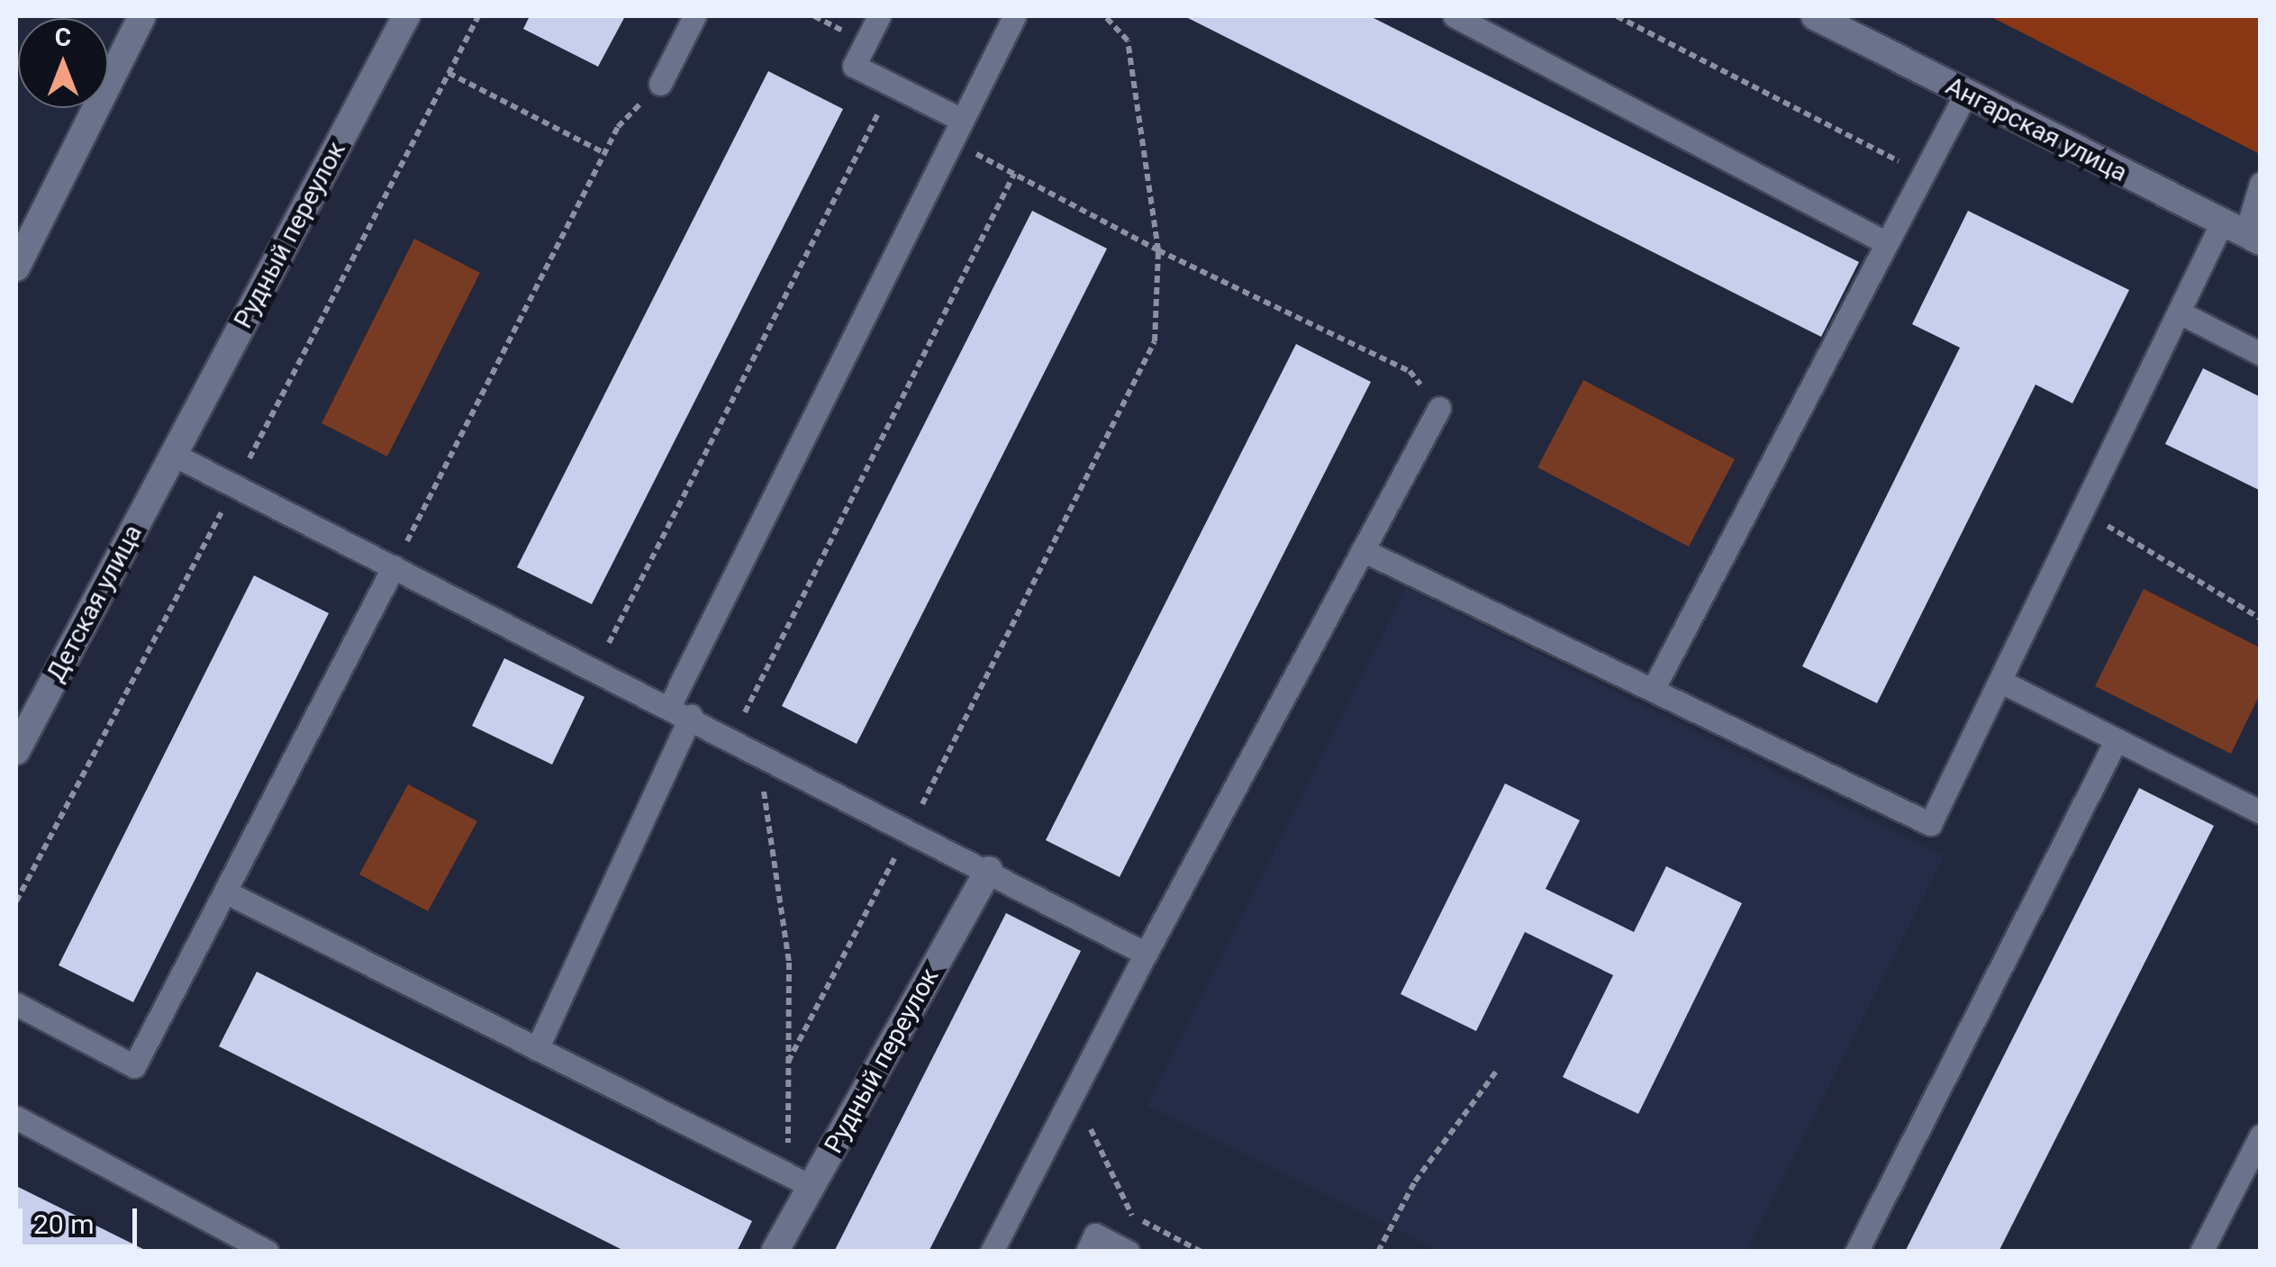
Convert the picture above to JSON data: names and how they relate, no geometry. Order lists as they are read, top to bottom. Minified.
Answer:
{"streets":{"street":["Ангарская улица","Рудный переулок","Детская улица"]},"crossings":[["Рудный переулок","Детская улица"]],"scale_bar":"20 m","north":"top"}
